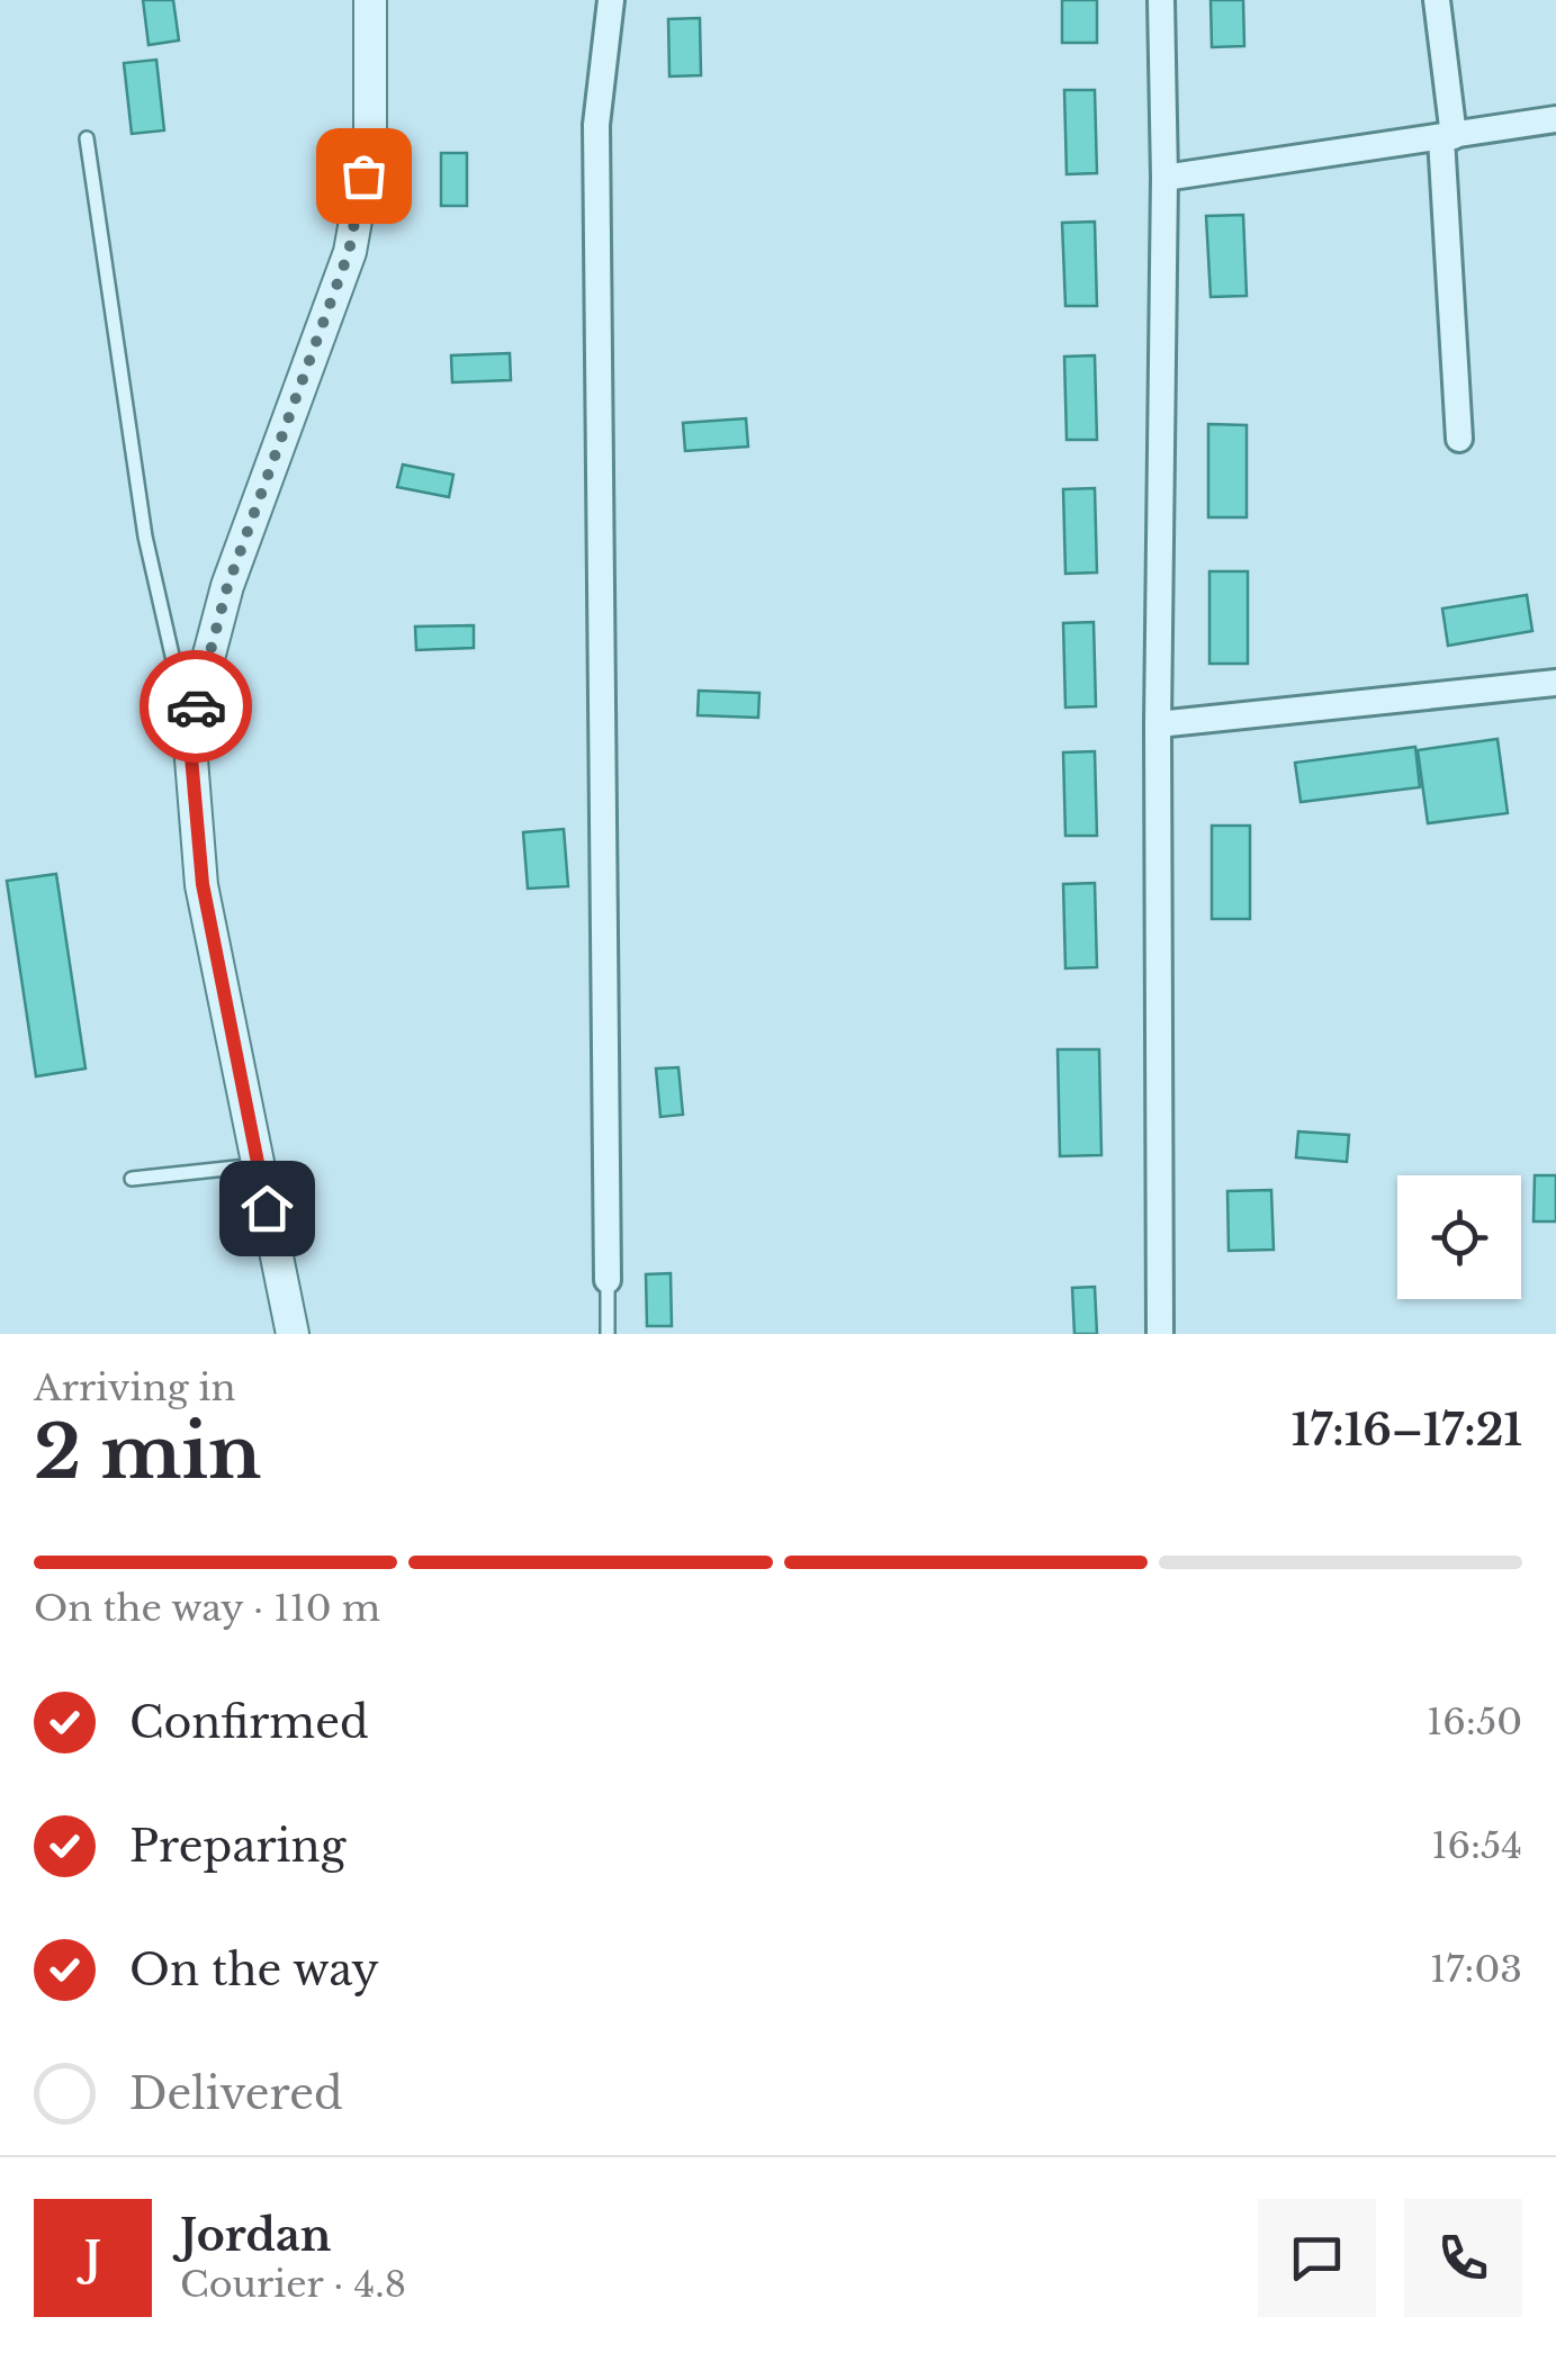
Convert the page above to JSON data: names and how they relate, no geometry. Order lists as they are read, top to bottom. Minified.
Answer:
{"page":{"heading":["2 min","Arriving in","17:16–17:21"],"panel":["Jordan","Courier · 4.8"],"bar":"On the way · 110 m","list":[["Confirmed","16:50"],["Preparing","16:54"],["On the way","17:03"],"Delivered"],"round":"J"}}
